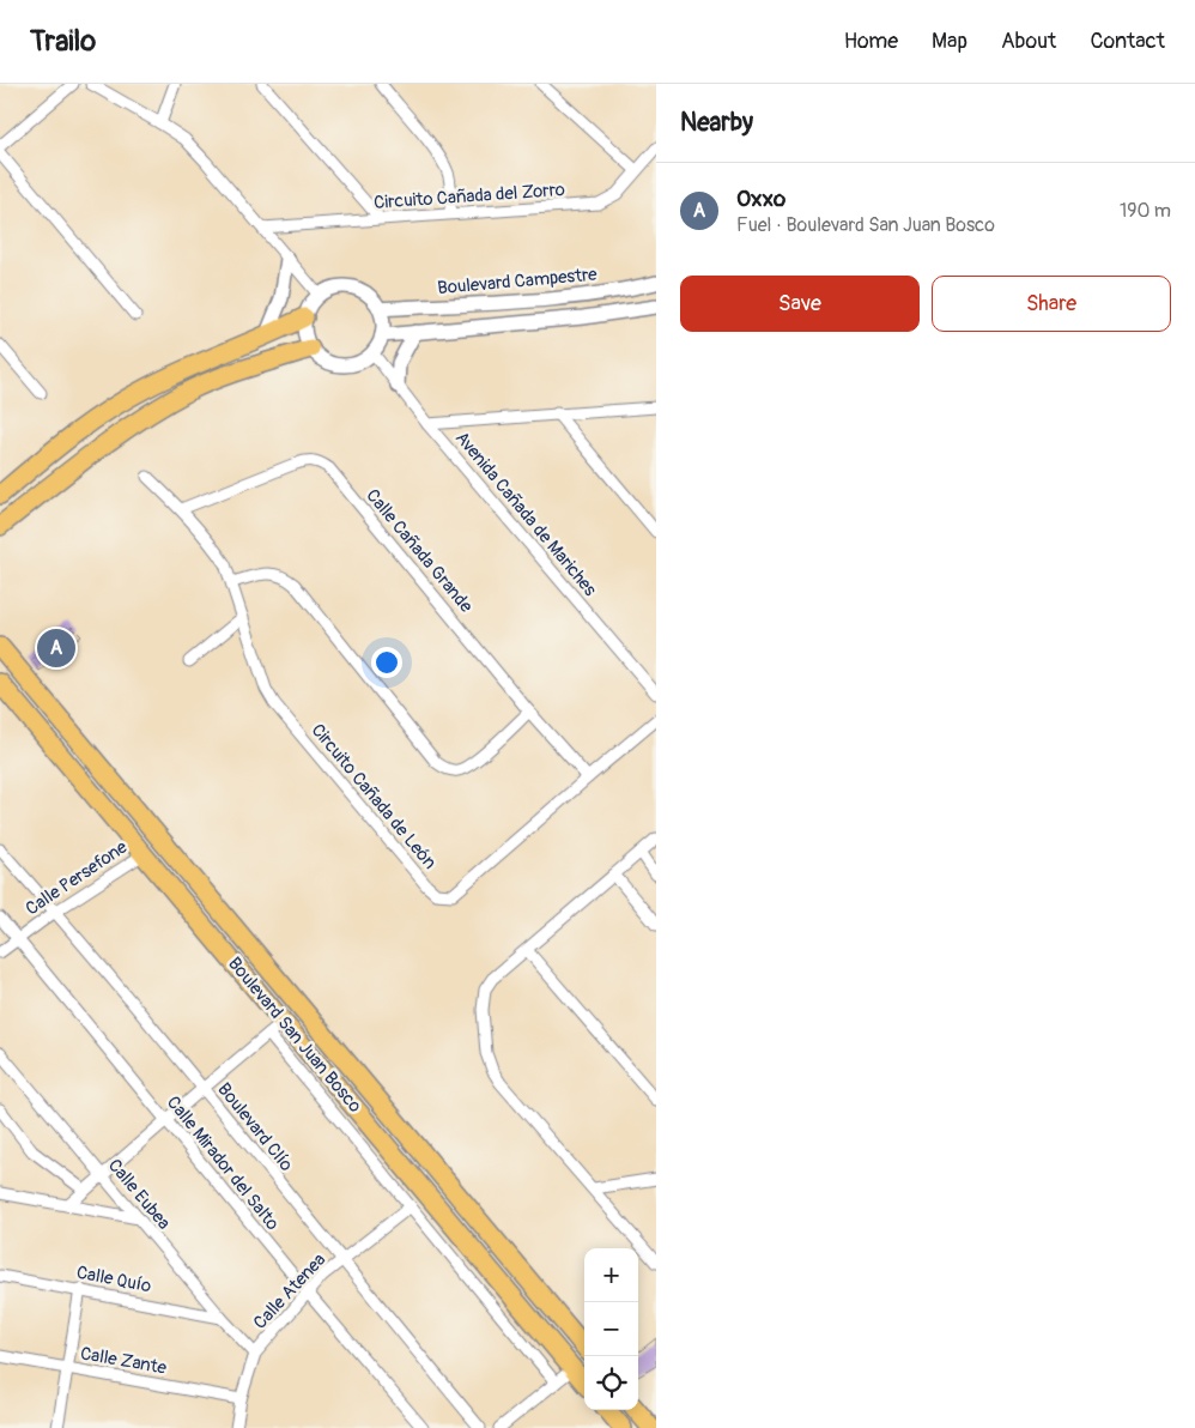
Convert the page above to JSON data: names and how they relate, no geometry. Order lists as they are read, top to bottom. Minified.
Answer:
{"streets":{"main road":["Boulevard San Juan Bosco"],"street":["Circuito Cañada del Zorro","Boulevard Campestre","Avenida Cañada de Mariches","Calle Cañada Grande","Circuito Cañada de León","Calle Persefone","Boulevard Clío","Calle Mirador del Salto","Calle Eubea","Calle Quío","Calle Atenea","Calle Zante"]},"crossings":[["Boulevard Campestre","Avenida Cañada de Mariches"],["Calle Cañada Grande","Circuito Cañada de León"],["Calle Persefone","Boulevard San Juan Bosco"],["Calle Persefone","Boulevard Clío"],["Calle Persefone","Calle Mirador del Salto"],["Boulevard Clío","Calle Atenea"],["Calle Mirador del Salto","Calle Atenea"],["Calle Eubea","Calle Quío"],["Calle Eubea","Calle Atenea"],["Calle Atenea","Calle Zante"]],"page":{"header":"Trailo","nav":["Home","Map","About","Contact"],"heading":"Nearby","list":[{"mark":"A","name":"Oxxo","note":"Fuel · Boulevard San Juan Bosco","value":"190 m"}],"buttons":["Save","Share"],"pins":"A","map_buttons":["+","−"]}}
